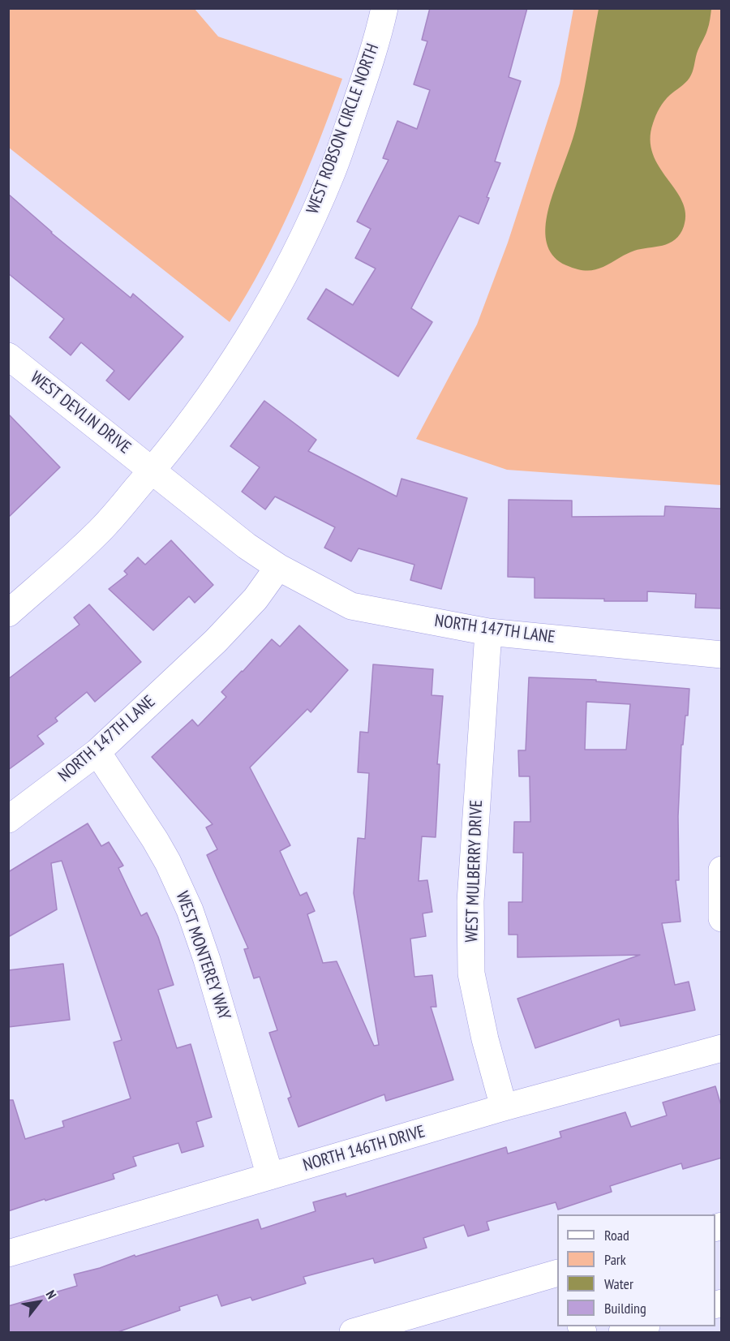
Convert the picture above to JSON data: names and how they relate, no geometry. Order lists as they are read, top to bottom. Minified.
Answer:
{"streets":{"street":["WEST ROBSON CIRCLE NORTH","WEST DEVLIN DRIVE","NORTH 147TH LANE","WEST MULBERRY DRIVE","WEST MONTEREY WAY","NORTH 146TH DRIVE"]},"crossings":[["WEST ROBSON CIRCLE NORTH","WEST DEVLIN DRIVE"],["WEST ROBSON CIRCLE NORTH","NORTH 147TH LANE"],["WEST DEVLIN DRIVE","NORTH 147TH LANE"],["NORTH 147TH LANE","WEST MULBERRY DRIVE"],["NORTH 147TH LANE","WEST MONTEREY WAY"],["WEST MULBERRY DRIVE","NORTH 146TH DRIVE"],["WEST MONTEREY WAY","NORTH 146TH DRIVE"]],"legend":["Road","Park","Water","Building"],"north":"top right"}
